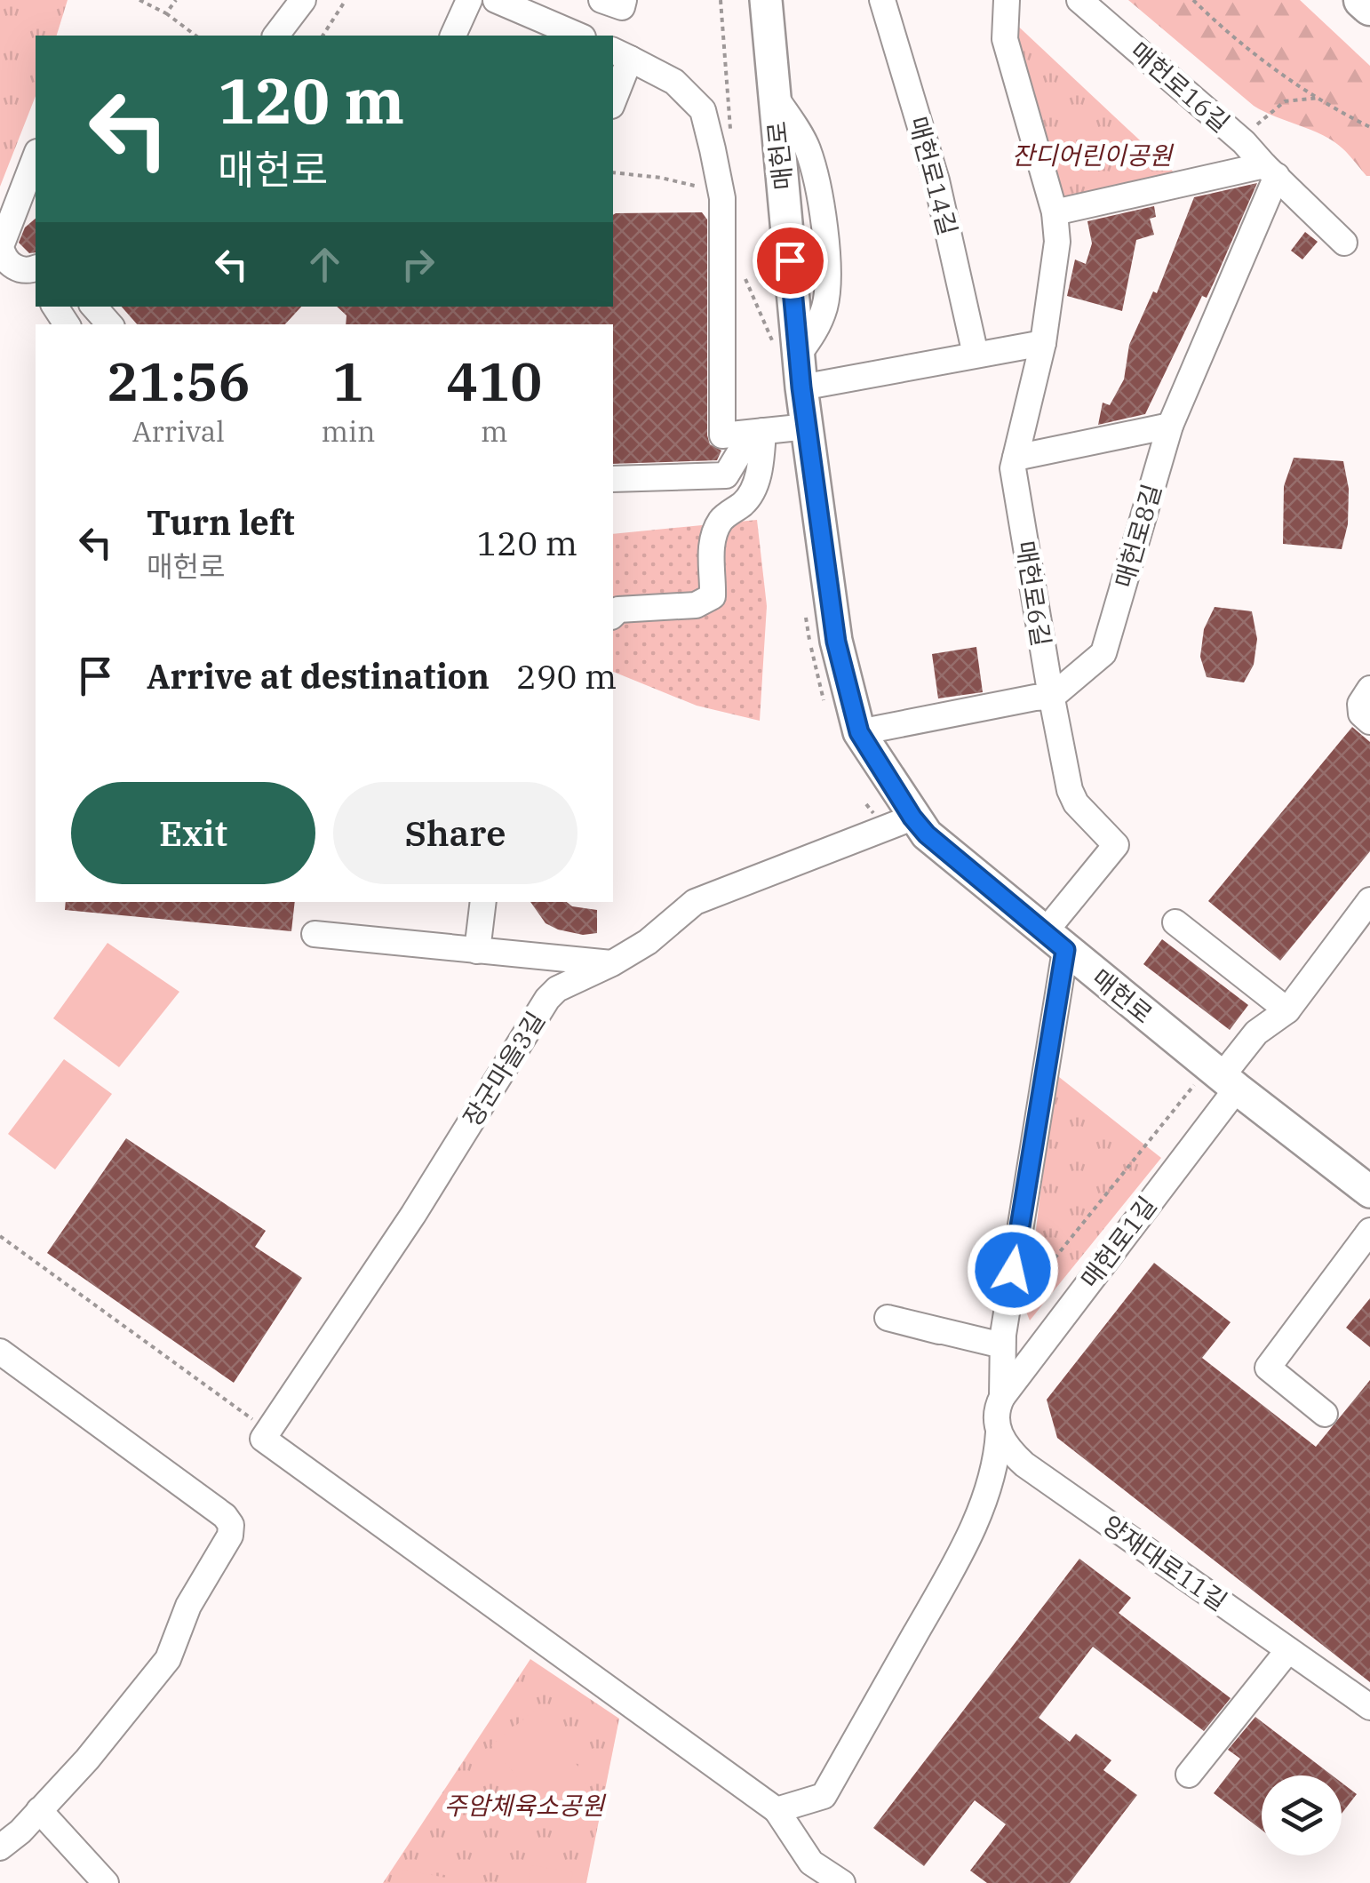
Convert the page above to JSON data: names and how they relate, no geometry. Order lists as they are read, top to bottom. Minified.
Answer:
{"streets":{"main road":["매헌로"],"street":["매헌로16길","매헌로14길","매헌로8길","매헌로6길","장군마을3길","매헌로1길","양재대로11길"]},"crossings":[["매헌로16길","매헌로8길"],["매헌로","매헌로8길"],["매헌로","매헌로6길"],["매헌로","장군마을3길"],["매헌로","매헌로1길"],["매헌로8길","매헌로6길"]],"parks":["잔디어린이공원","주암체육소공원"],"page":{"turn":["120 m","매헌로"],"eta":["21:56","Arrival","1","min","410","m"],"list":[{"name":"Turn left","note":"매헌로","value":"120 m"},{"name":"Arrive at destination","value":"290 m"}],"buttons":["Exit","Share"]}}
